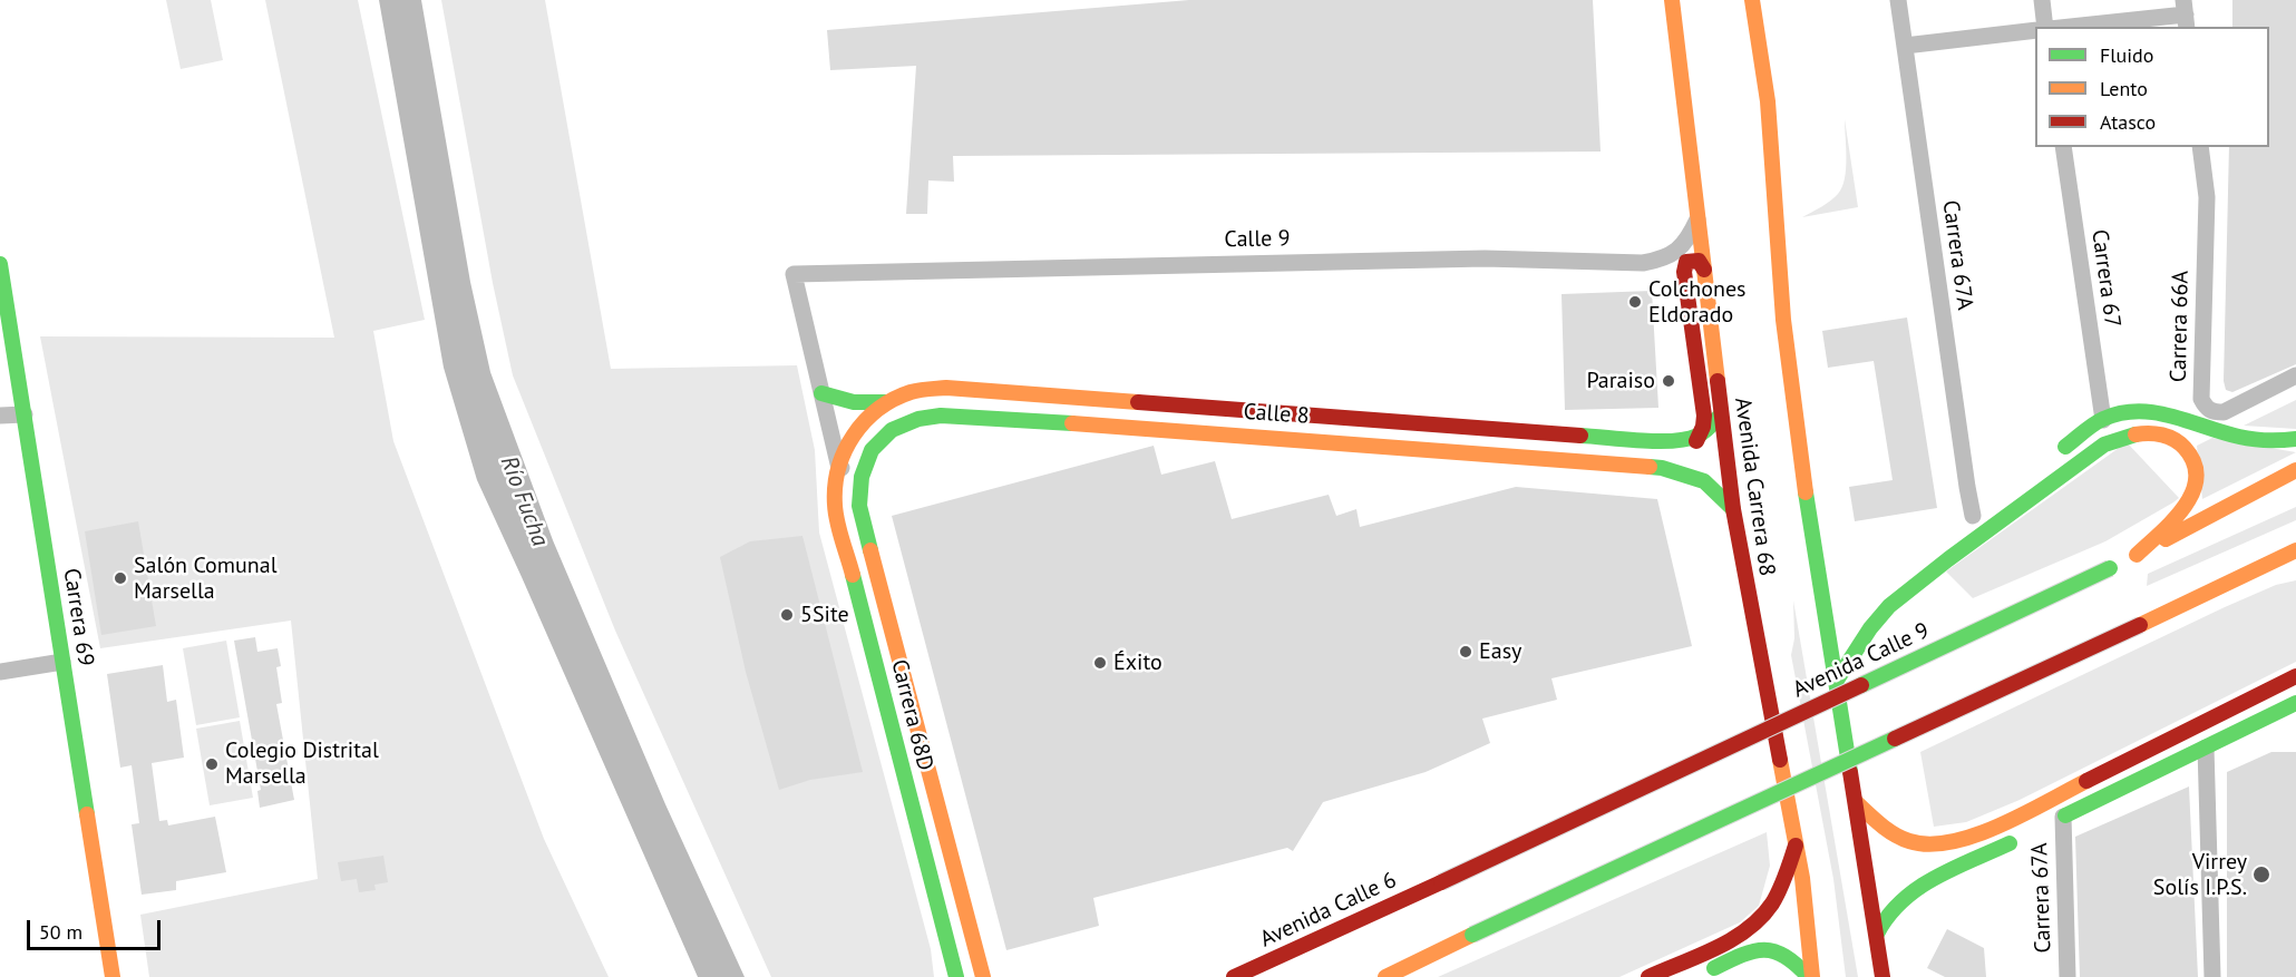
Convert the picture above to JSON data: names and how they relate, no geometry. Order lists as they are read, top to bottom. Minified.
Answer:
{"streets":{"main road":["Calle 8","Avenida Carrera 68","Carrera 69","Avenida Calle 9","Carrera 68D","Avenida Calle 6"],"street":["Calle 9","Carrera 67A","Carrera 67","Carrera 66A"]},"crossings":[["Calle 9","Avenida Carrera 68"],["Calle 9","Carrera 68D"],["Calle 8","Avenida Carrera 68"],["Calle 8","Carrera 68D"],["Avenida Calle 9","Avenida Calle 6"]],"water":["Río Fucha"],"places":["Colchones Eldorado","Paraiso","Salón Comunal Marsella","5Site","Easy","Éxito","Colegio Distrital Marsella","Virrey Solís I.P.S."],"legend":["Fluido","Lento","Atasco"],"scale_bar":"50 m"}
